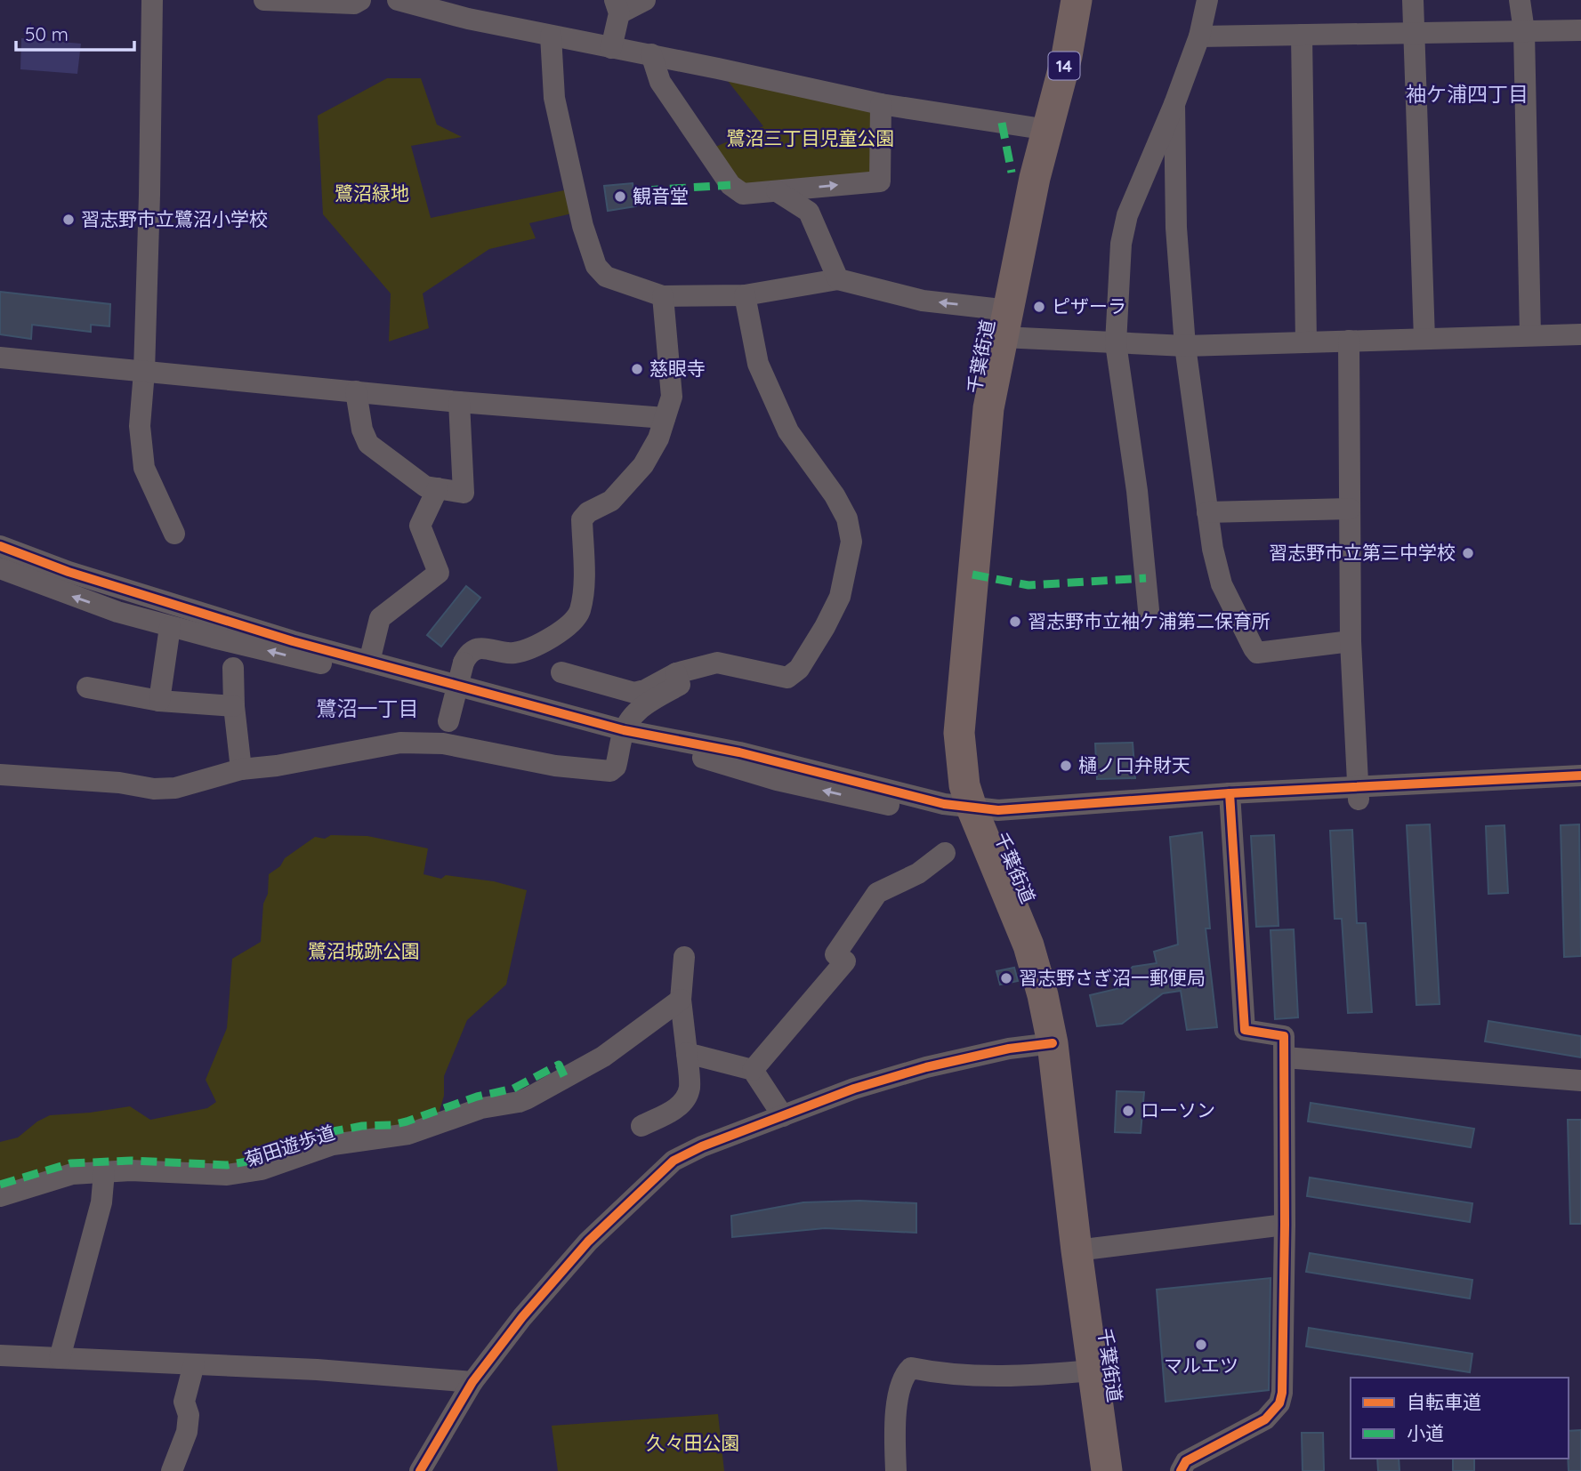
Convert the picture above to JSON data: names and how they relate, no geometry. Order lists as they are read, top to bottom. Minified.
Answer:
{"streets":{"highway":["14","千葉街道"],"street":["菊田遊歩道"]},"districts":["袖ケ浦四丁目","鷺沼一丁目"],"parks":["鷺沼三丁目児童公園","鷺沼緑地","鷺沼城跡公園","久々田公園"],"places":["観音堂","習志野市立鷺沼小学校","ピザーラ","慈眼寺","習志野市立第三中学校","習志野市立袖ケ浦第二保育所","樋ノ口弁財天","習志野さぎ沼一郵便局","ローソン","マルエツ"],"legend":["自転車道","小道"],"scale_bar":"50 m"}
